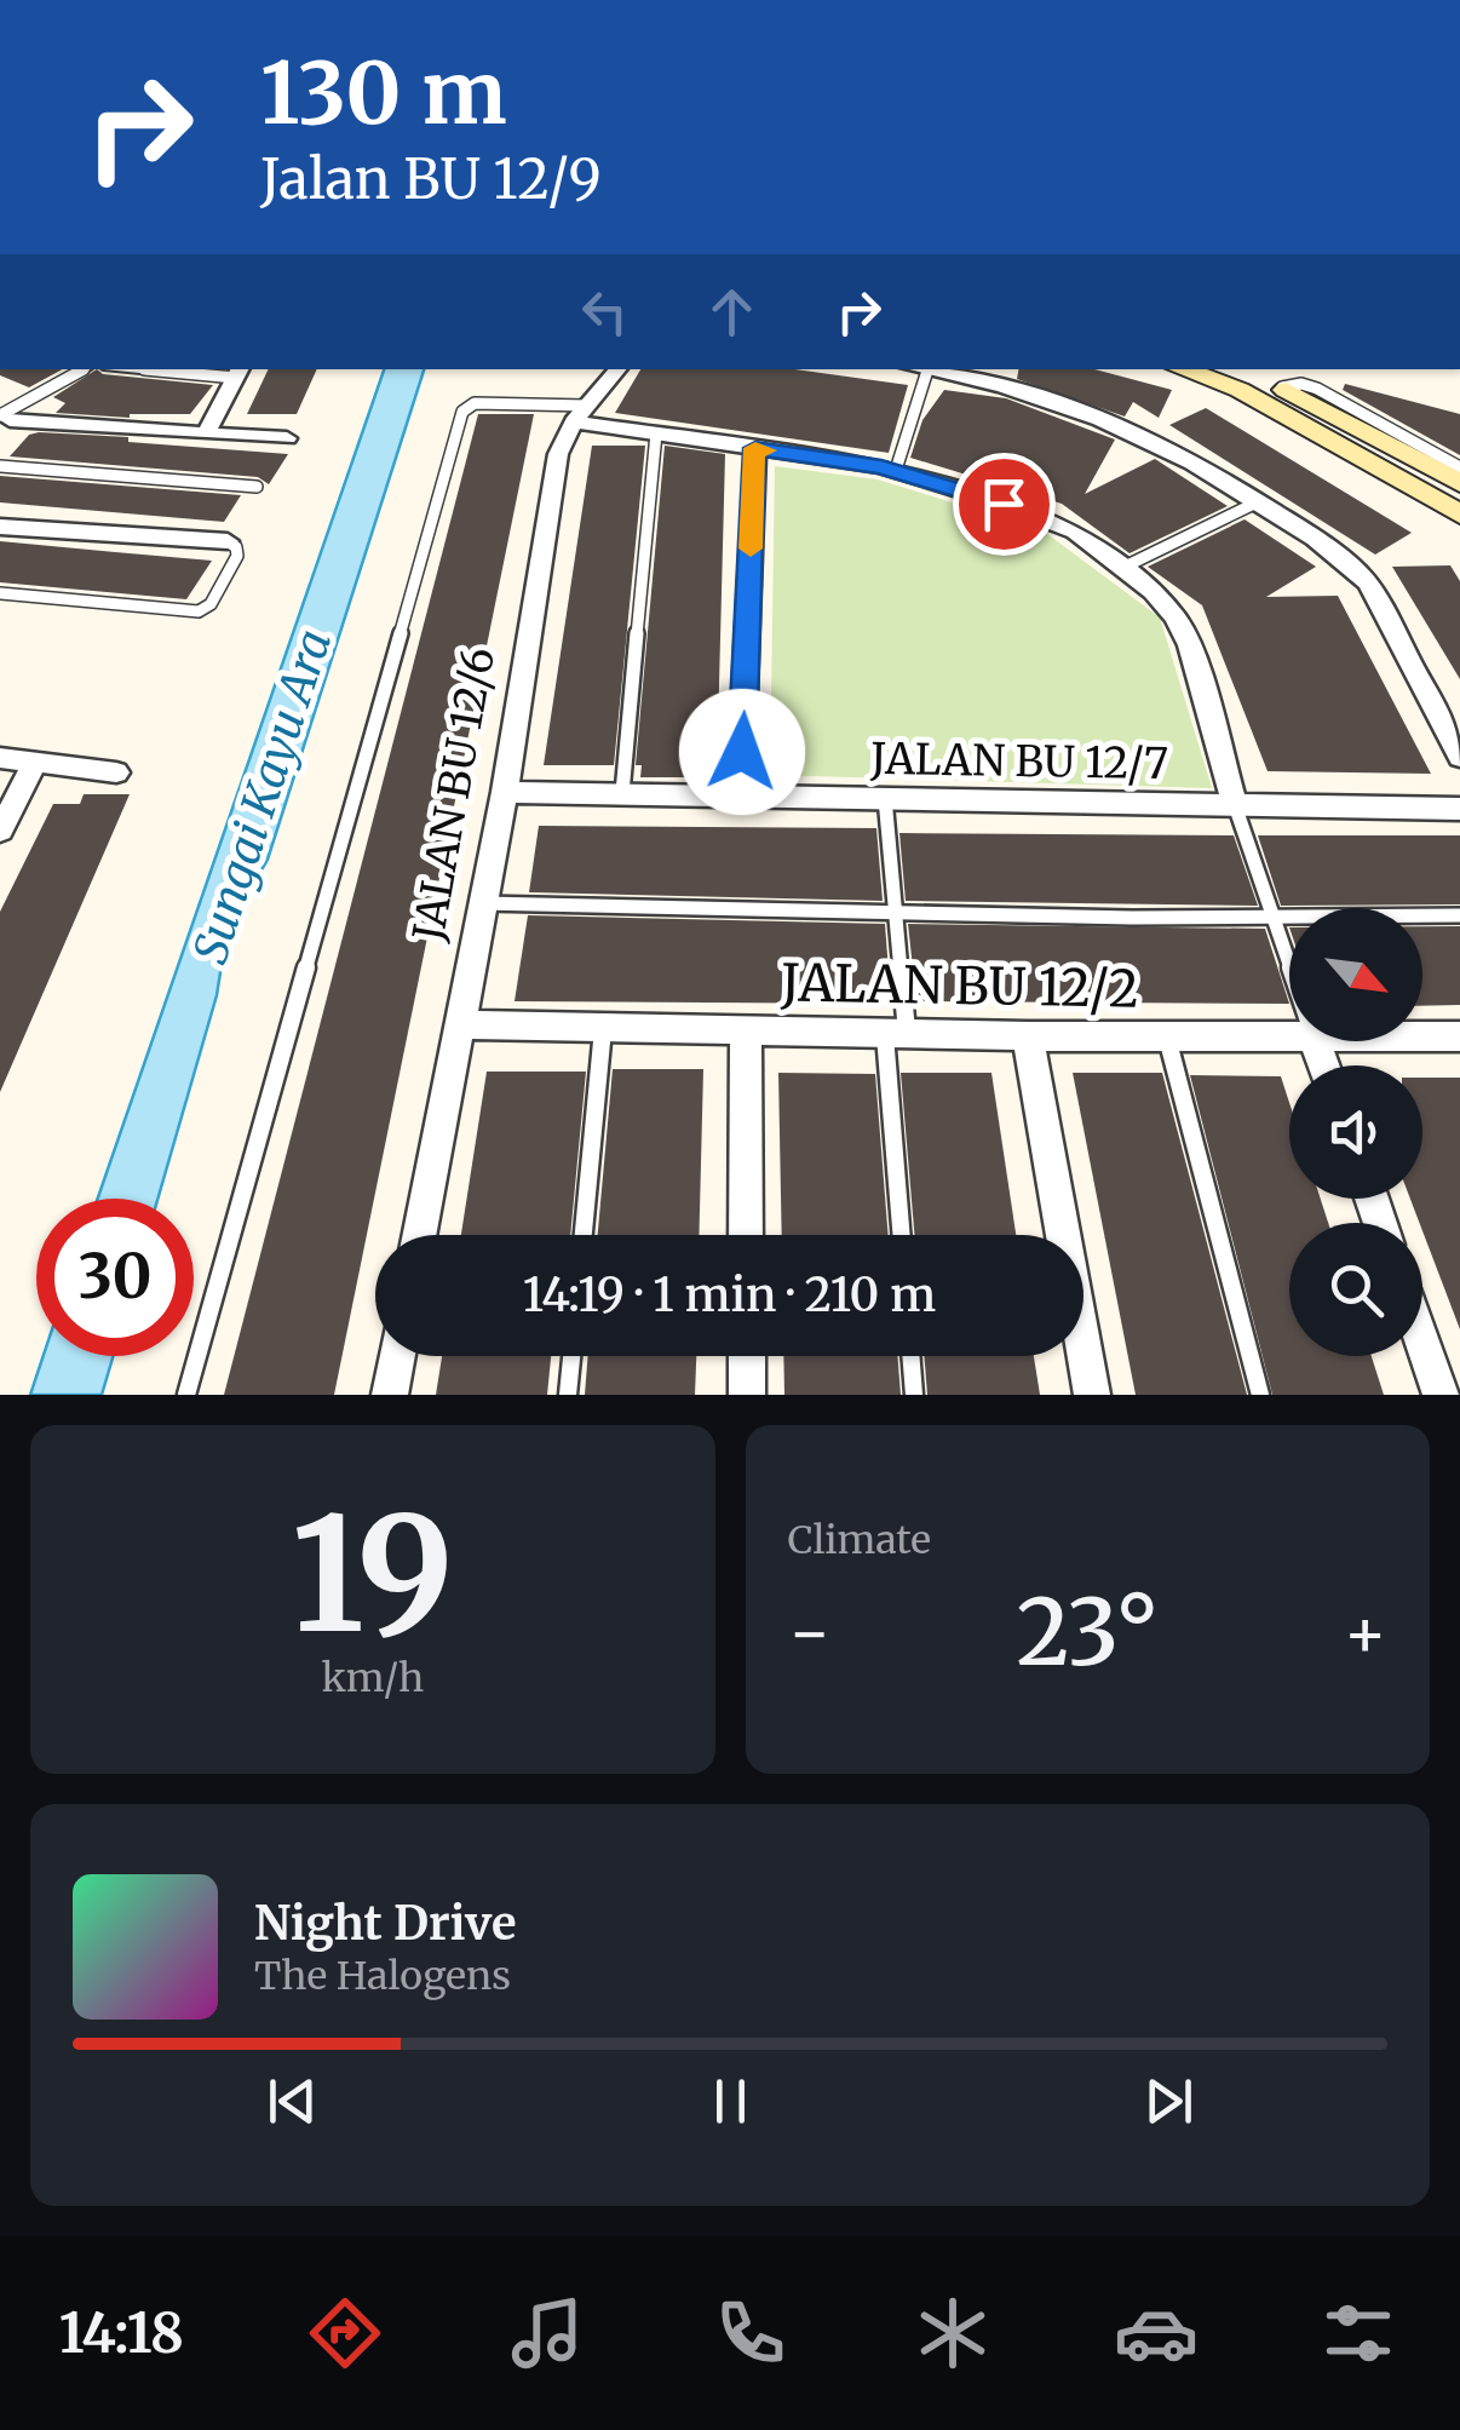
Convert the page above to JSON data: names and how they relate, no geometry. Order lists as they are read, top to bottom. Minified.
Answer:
{"streets":{"street":["JALAN BU 12/7","JALAN BU 12/6","JALAN BU 12/2"]},"crossings":[["JALAN BU 12/7","JALAN BU 12/6"],["JALAN BU 12/6","JALAN BU 12/2"]],"water":["Sungai Kayu Ara"],"north":"bottom right","page":{"turn":["130 m","Jalan BU 12/9"],"limit":"30","trip":"14:19 · 1 min · 210 m","tile":[["19","km/h"],"Climate"],"heat":["−","23°","+"],"song":["Night Drive","The Halogens"],"tabs":"14:18"}}
